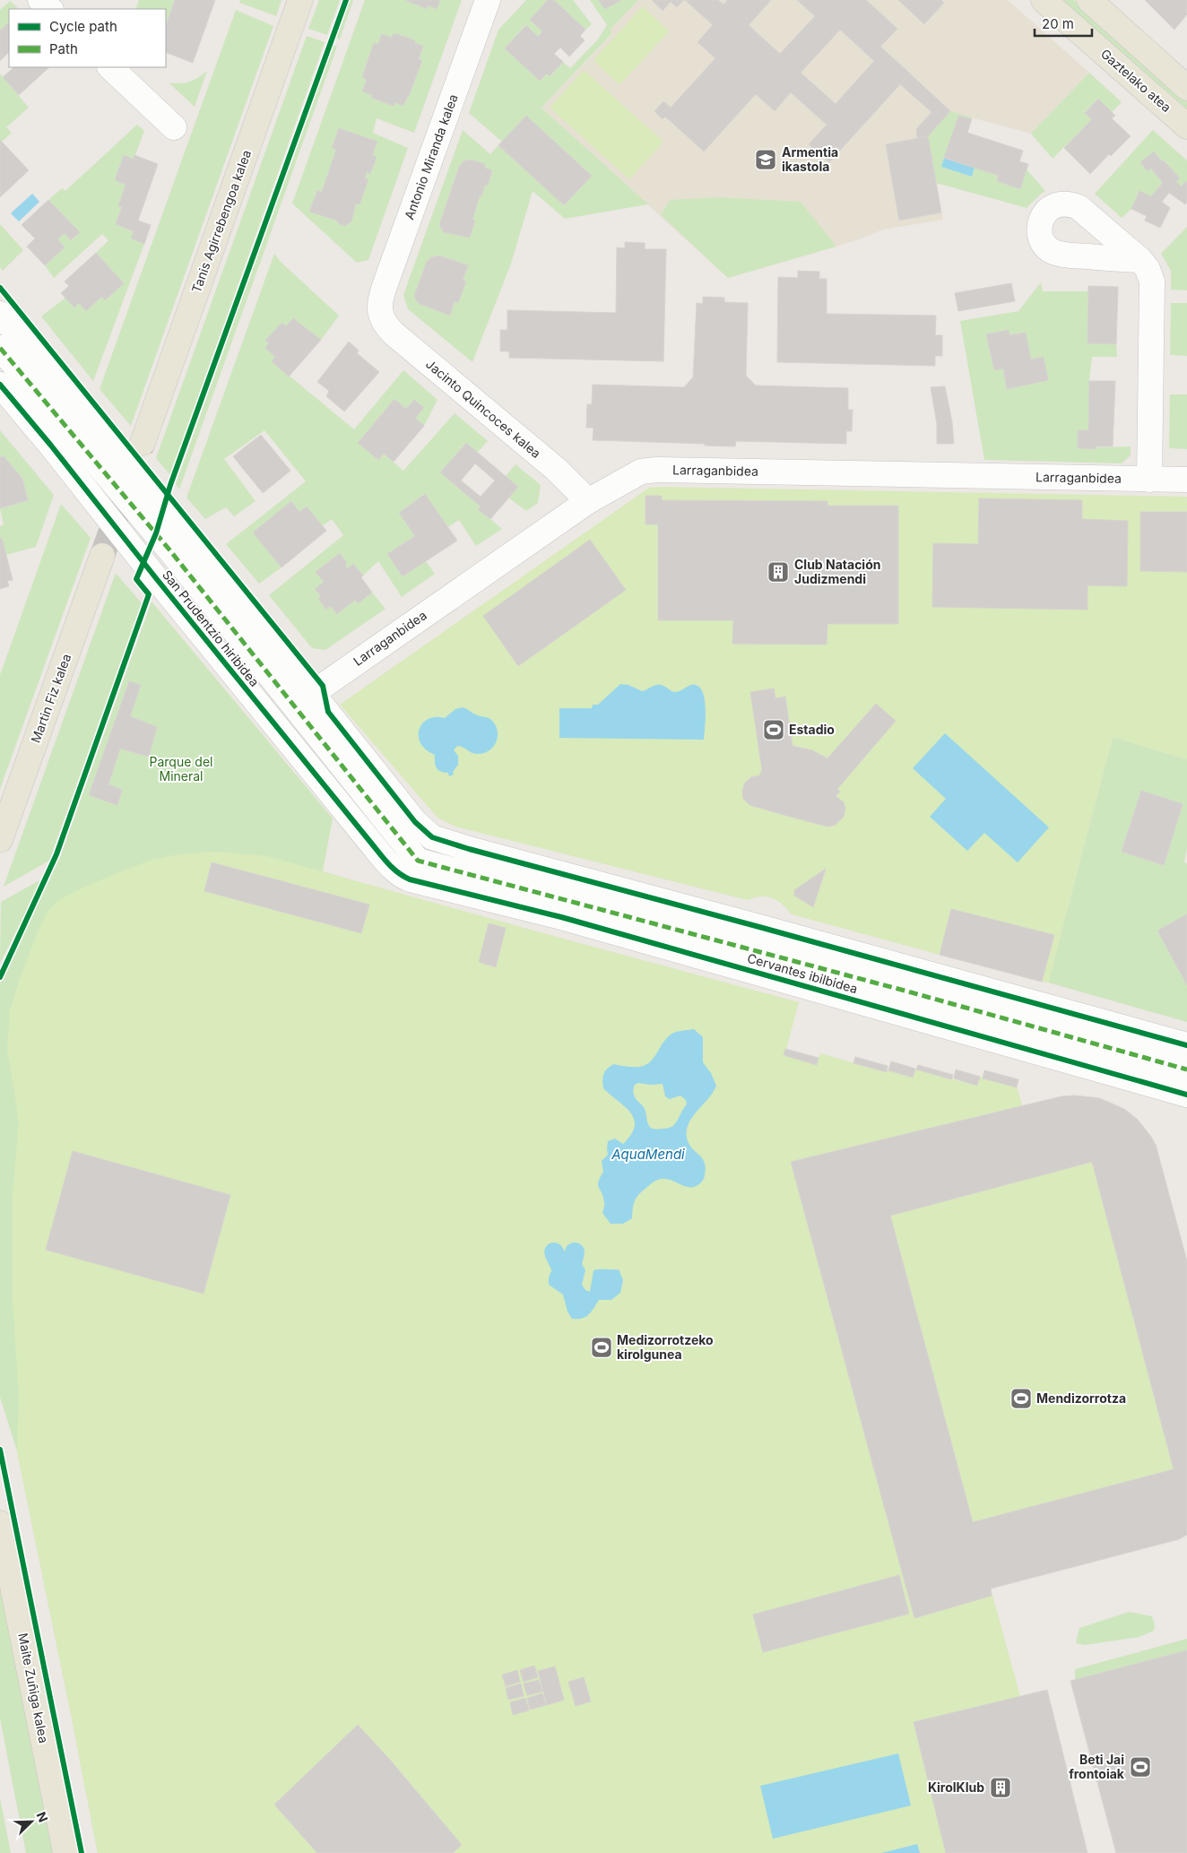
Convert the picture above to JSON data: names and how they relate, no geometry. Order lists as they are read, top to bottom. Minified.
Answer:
{"streets":{"main road":["Gaztelako atea","Tanis Agirrebengoa kalea","Martin Fiz kalea","Maite Zuñiga kalea"],"street":["Antonio Miranda kalea","Jacinto Quincoces kalea","Larraganbidea","San Prudentzio hiribidea","Cervantes ibilbidea"]},"crossings":[["Antonio Miranda kalea","Jacinto Quincoces kalea"],["Jacinto Quincoces kalea","Larraganbidea"],["San Prudentzio hiribidea","Cervantes ibilbidea"]],"water":["AquaMendi"],"parks":["Parque del Mineral"],"places":{"school or university":["Armentia ikastola"],"building":["Club Natación Judizmendi","KirolKlub"],"sports":["Estadio","Medizorrotzeko kirolgunea","Mendizorrotza","Beti Jai frontoiak"]},"legend":["Cycle path","Path"],"scale_bar":"20 m","north":"top right"}
